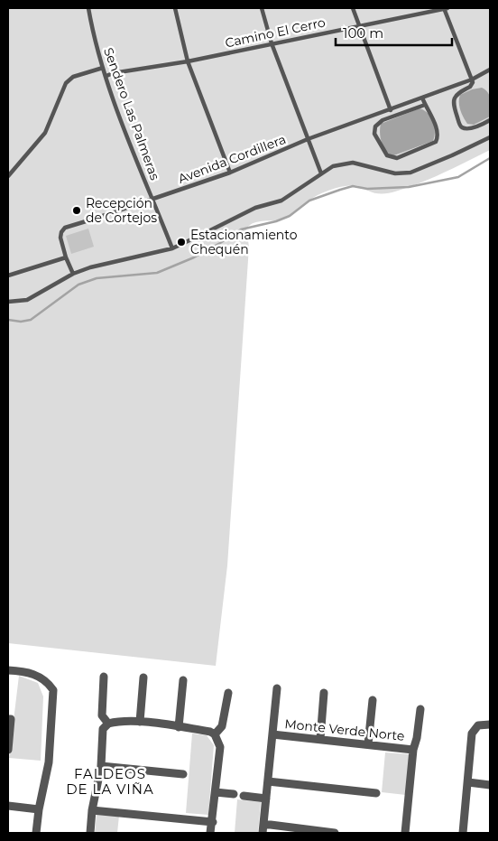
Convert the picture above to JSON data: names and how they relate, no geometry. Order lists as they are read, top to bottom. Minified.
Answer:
{"streets":{"street":["Monte Verde Norte"],"lane":["Camino El Cerro","Sendero Las Palmeras","Avenida Cordillera"]},"crossings":[["Camino El Cerro","Sendero Las Palmeras"],["Sendero Las Palmeras","Avenida Cordillera"]],"districts":["FALDEOS DE LA VIÑA"],"places":["Recepción de Cortejos","Estacionamiento Chequén"],"scale_bar":"100 m"}
